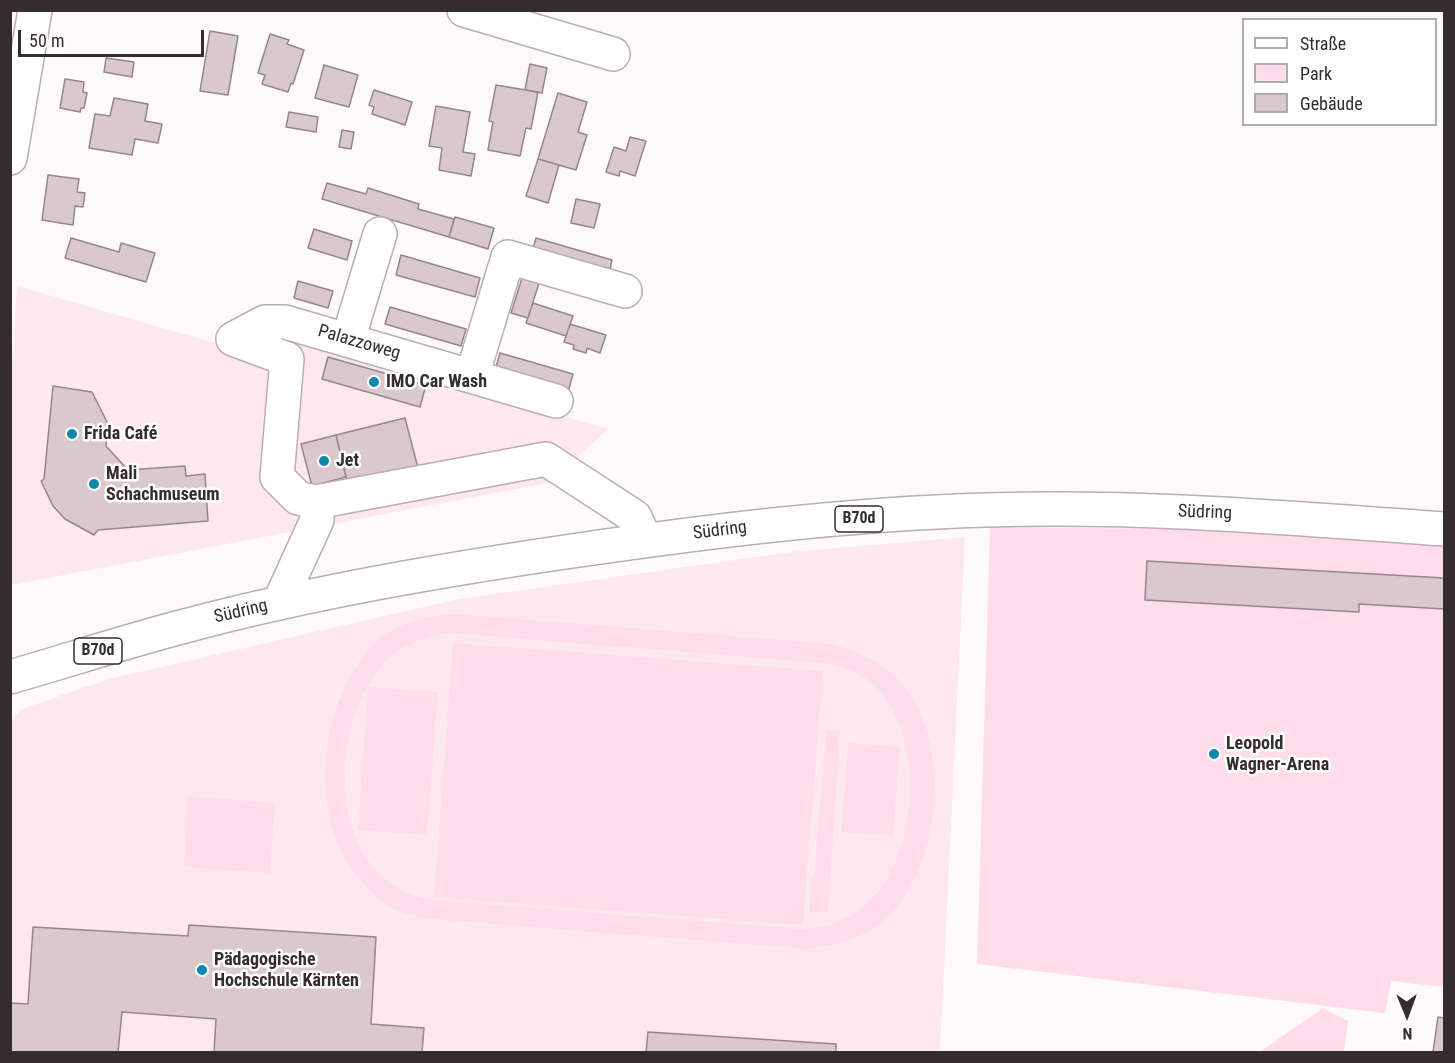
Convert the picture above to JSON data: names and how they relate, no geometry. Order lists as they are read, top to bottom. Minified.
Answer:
{"streets":{"main road":["Palazzoweg","Südring","B70d"]},"places":["IMO Car Wash","Frida Café","Jet","Mali Schachmuseum","Leopold Wagner-Arena","Pädagogische Hochschule Kärnten"],"legend":["Straße","Park","Gebäude"],"scale_bar":"50 m","north":"bottom"}
